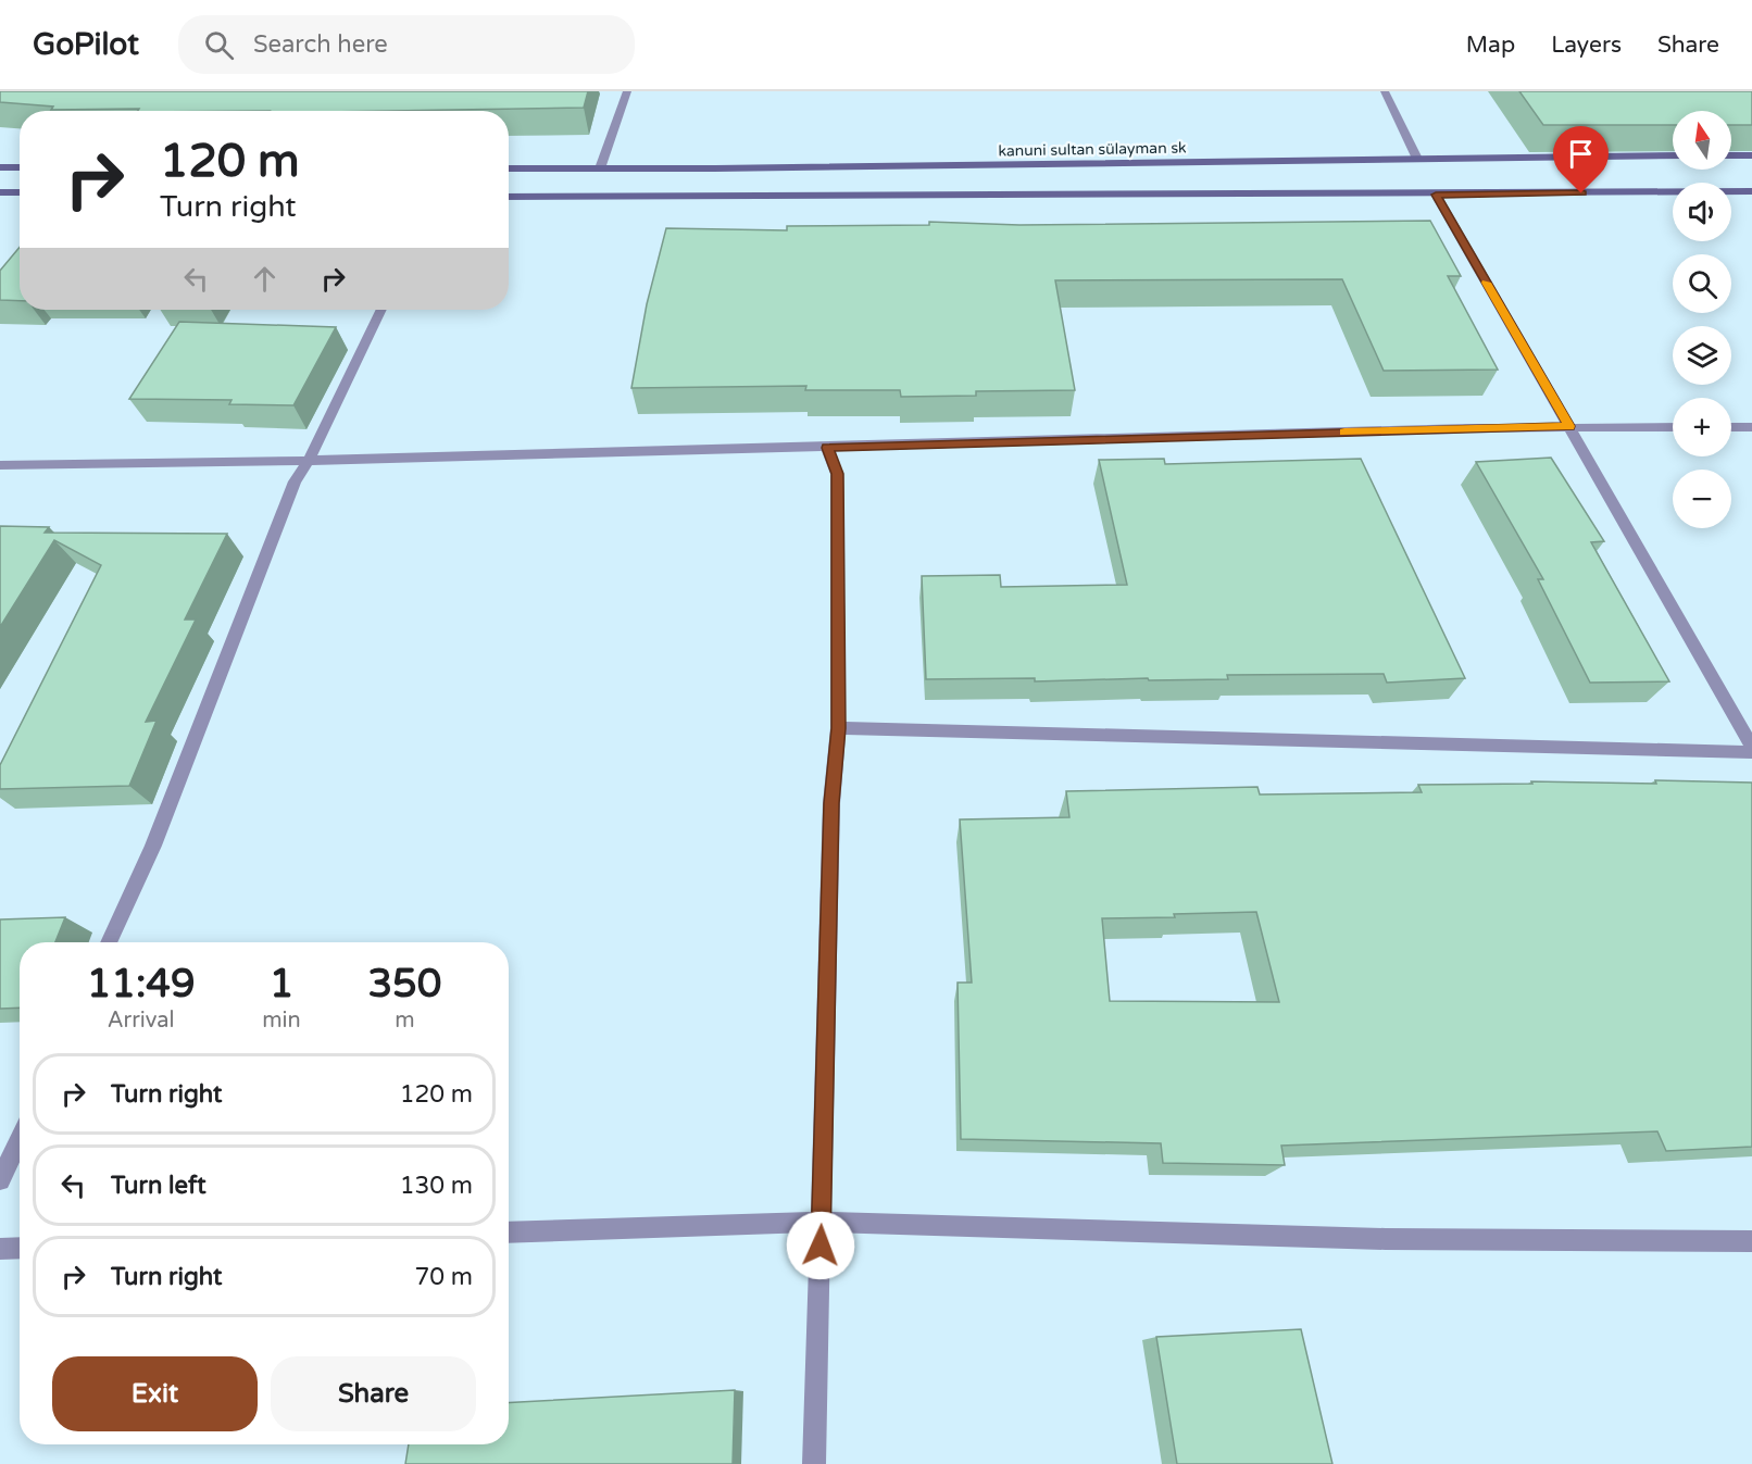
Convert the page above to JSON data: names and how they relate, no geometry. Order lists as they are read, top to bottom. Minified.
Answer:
{"streets":{"main road":["kanuni sultan sülayman sk"]},"north":"top","page":{"header":"GoPilot","search":"Search here","nav":["Map","Layers","Share"],"map_buttons":["+","−"],"turn":["120 m","Turn right"],"eta":["11:49","Arrival","1","min","350","m"],"list":[{"name":"Turn right","value":"120 m"},{"name":"Turn left","value":"130 m"},{"name":"Turn right","value":"70 m"}],"buttons":["Exit","Share"]}}
